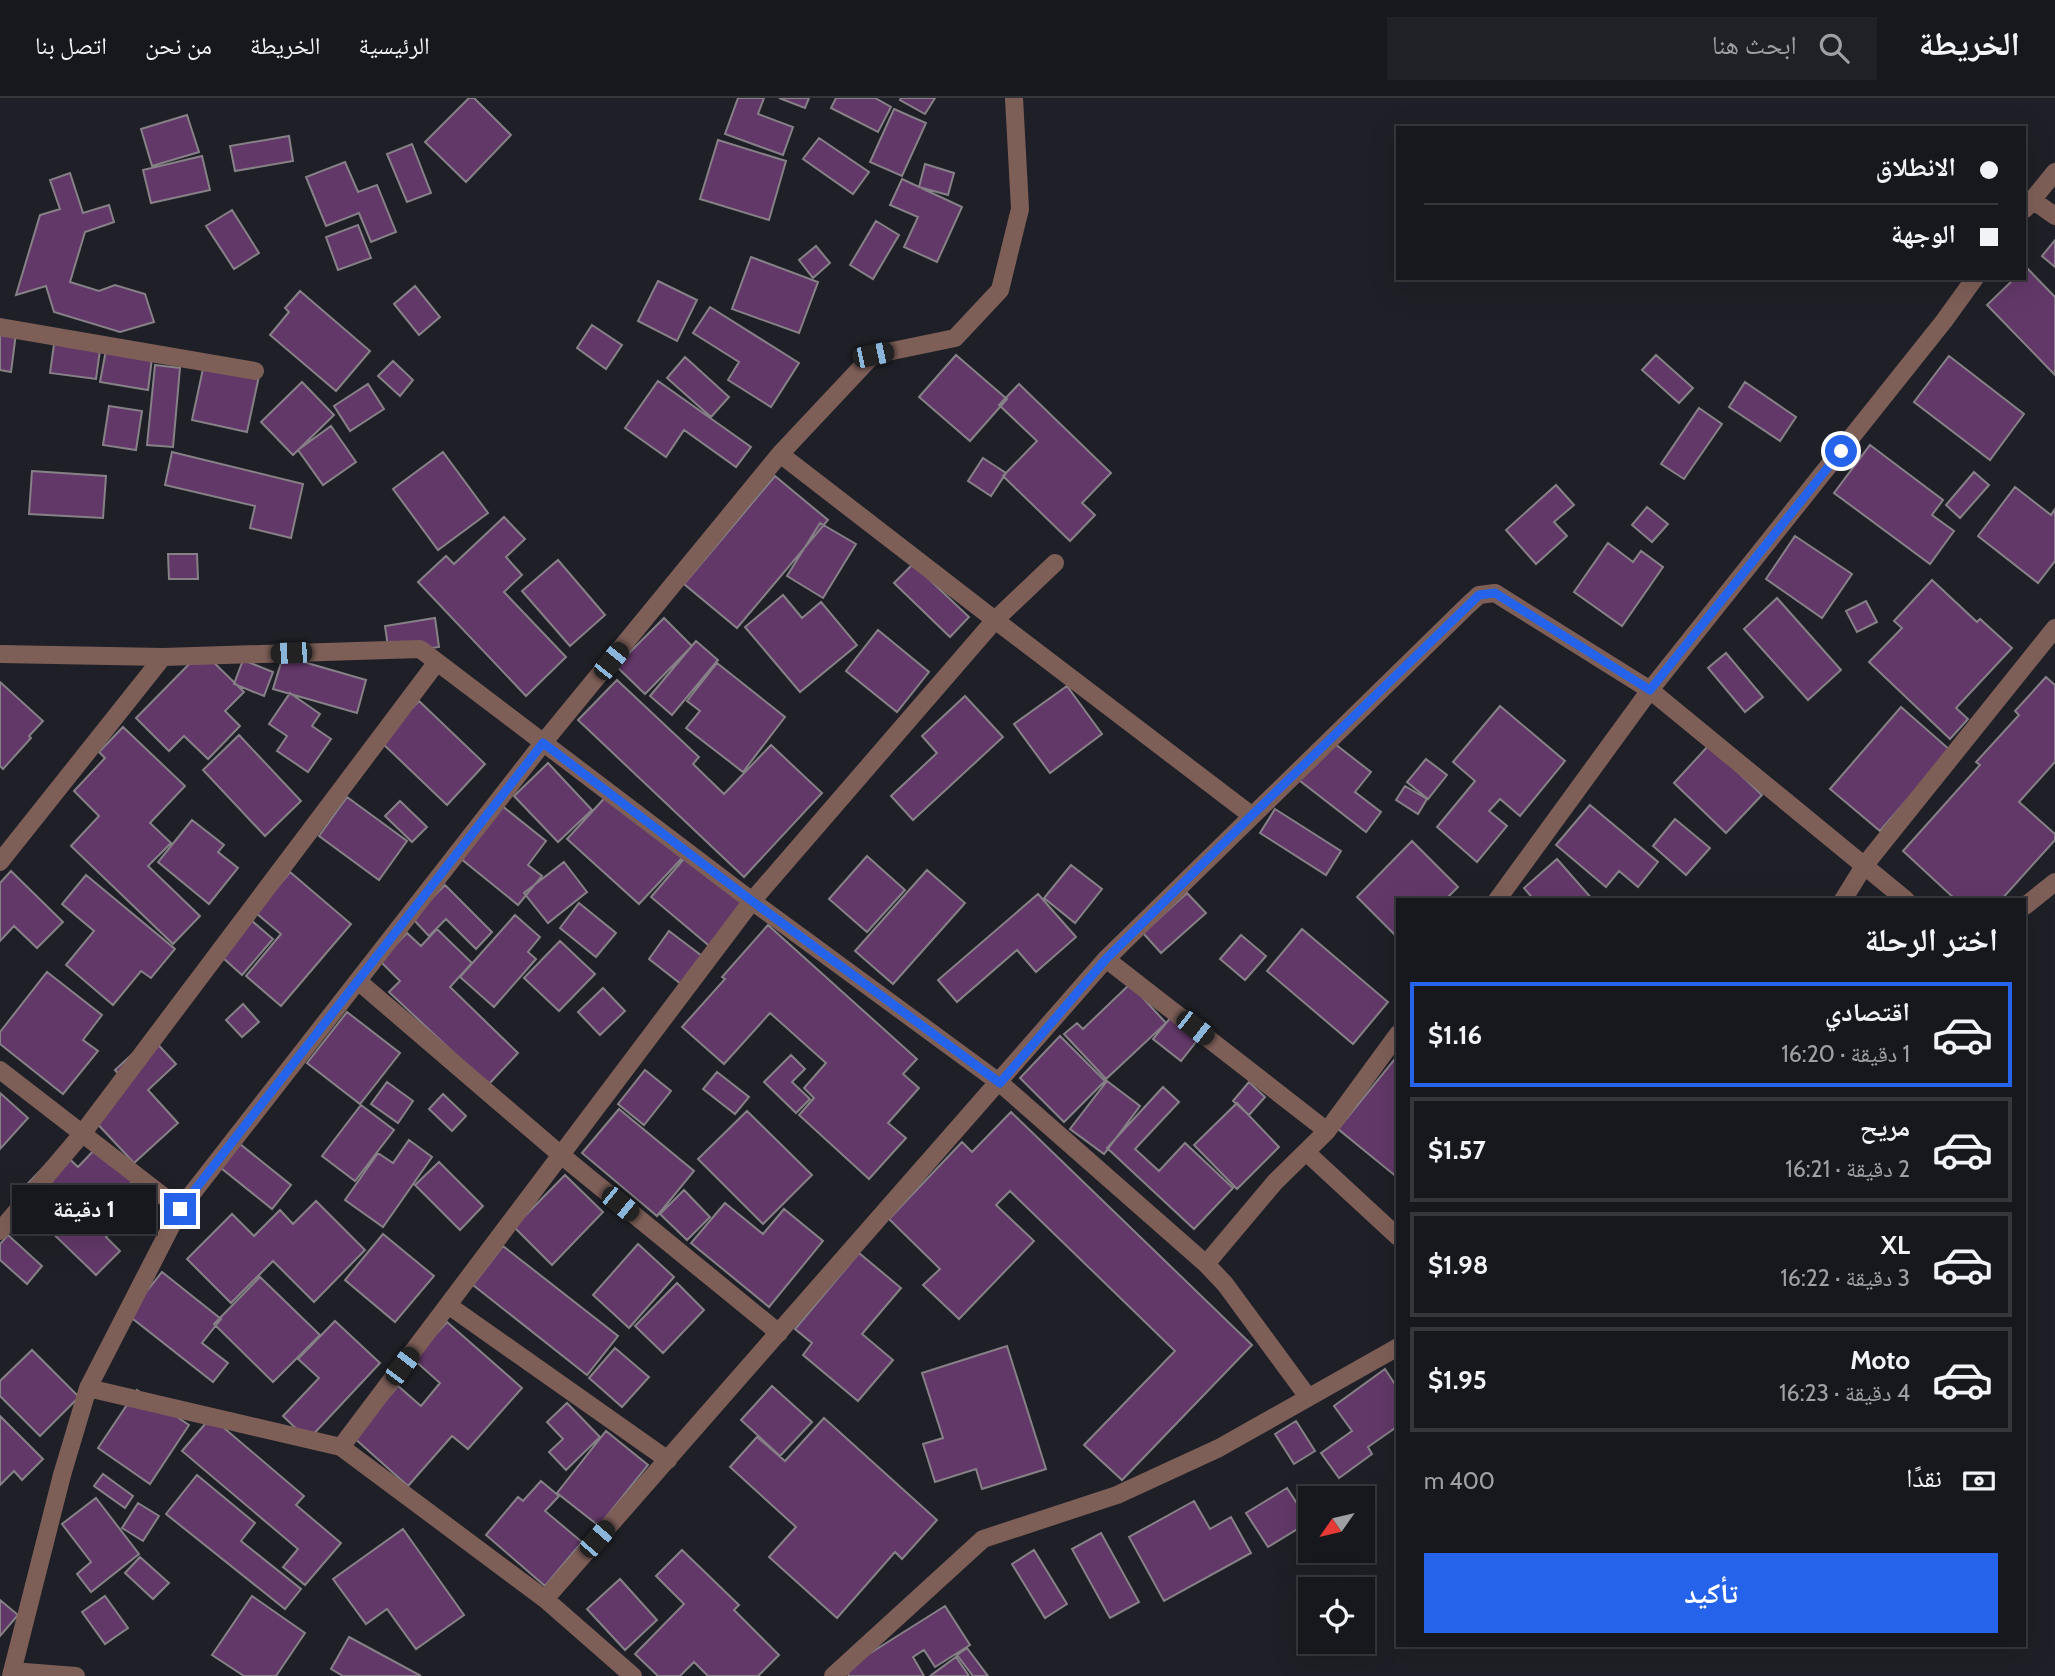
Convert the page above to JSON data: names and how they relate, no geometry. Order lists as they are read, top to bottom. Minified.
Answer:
{"north":"bottom left","page":{"header":"الخريطة","search":"ابحث هنا","nav":["الرئيسية","الخريطة","من نحن","اتصل بنا"],"banner":["الانطلاق","الوجهة"],"heading":"اختر الرحلة","list":[{"name":"اقتصادي","note":"1 دقيقة · 16:20","value":"$1.16"},{"name":"مريح","note":"2 دقيقة · 16:21","value":"$1.57"},{"name":"XL","note":"3 دقيقة · 16:22","value":"$1.98"},{"name":"Moto","note":"4 دقيقة · 16:23","value":"$1.95"}],"bubble":"1 دقيقة","pay":["نقدًا","400 m"],"buttons":"تأكيد"}}
